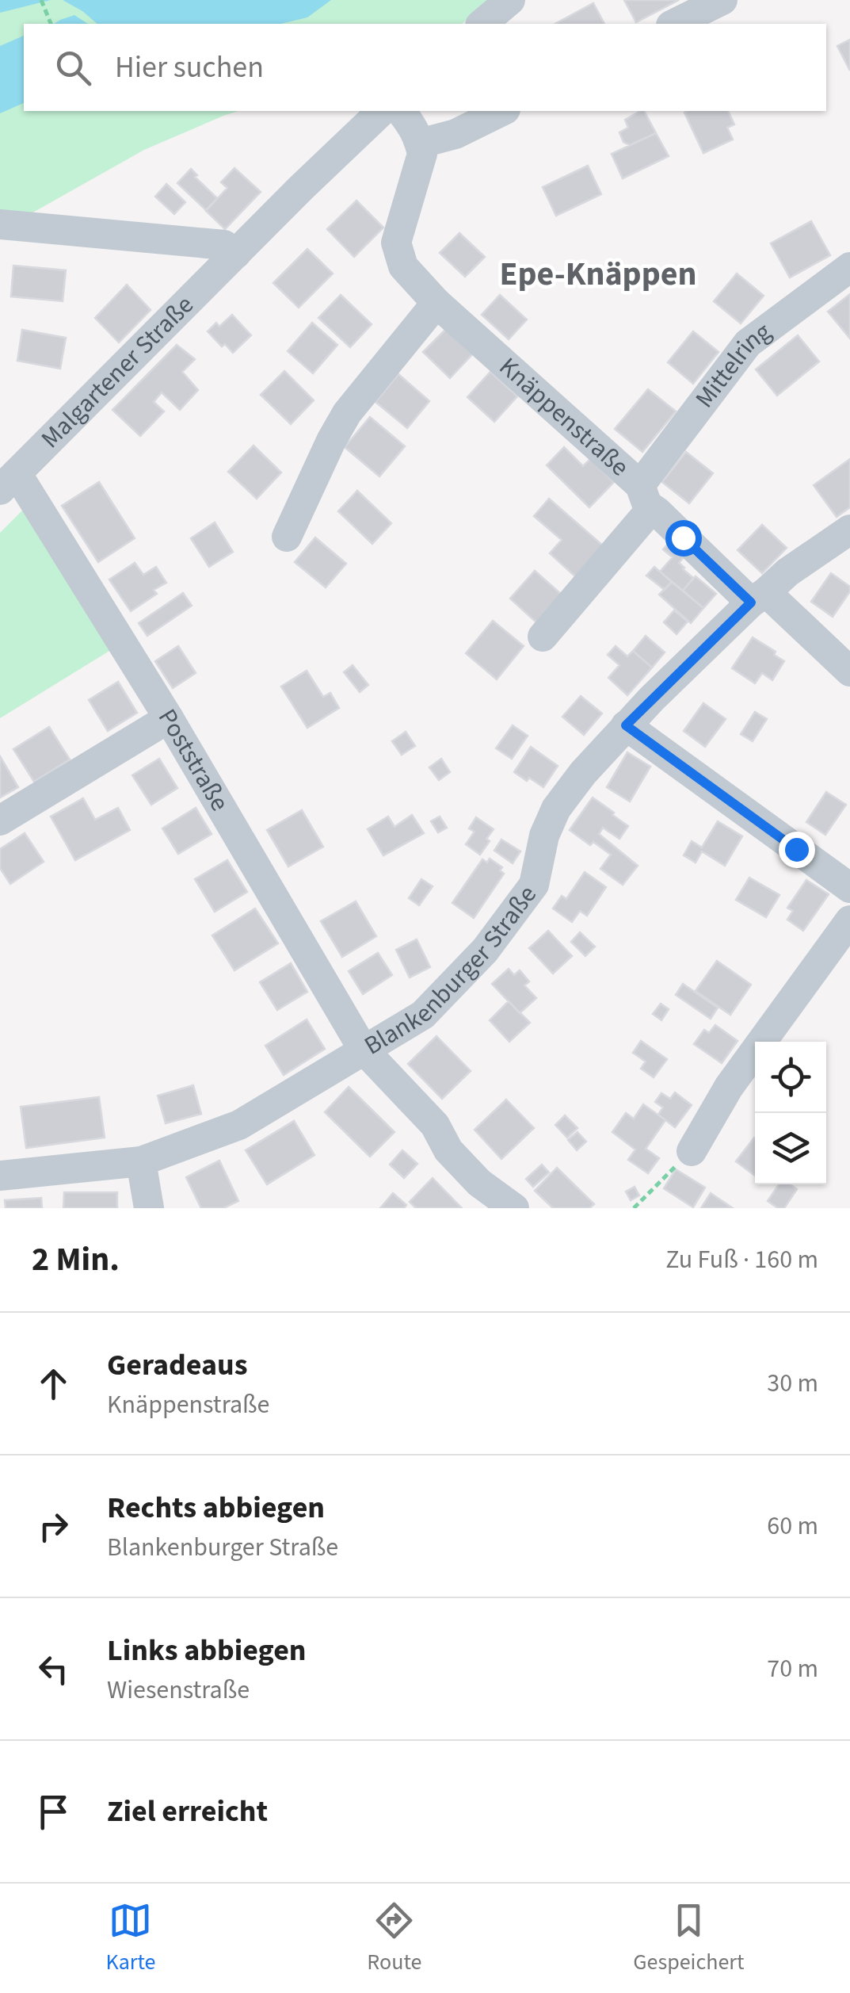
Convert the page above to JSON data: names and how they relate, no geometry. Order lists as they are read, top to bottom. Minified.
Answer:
{"streets":{"street":["Mittelring","Malgartener Straße","Knäppenstraße","Poststraße","Blankenburger Straße"]},"crossings":[["Mittelring","Knäppenstraße"],["Malgartener Straße","Poststraße"],["Knäppenstraße","Blankenburger Straße"],["Poststraße","Blankenburger Straße"]],"districts":["Epe-Knäppen"],"page":{"search":"Hier suchen","heading":["2 Min.","Zu Fuß · 160 m"],"list":[["Geradeaus","Knäppenstraße","30 m"],["Rechts abbiegen","Blankenburger Straße","60 m"],["Links abbiegen","Wiesenstraße","70 m"],"Ziel erreicht"],"nav":["Karte","Route","Gespeichert"]}}
